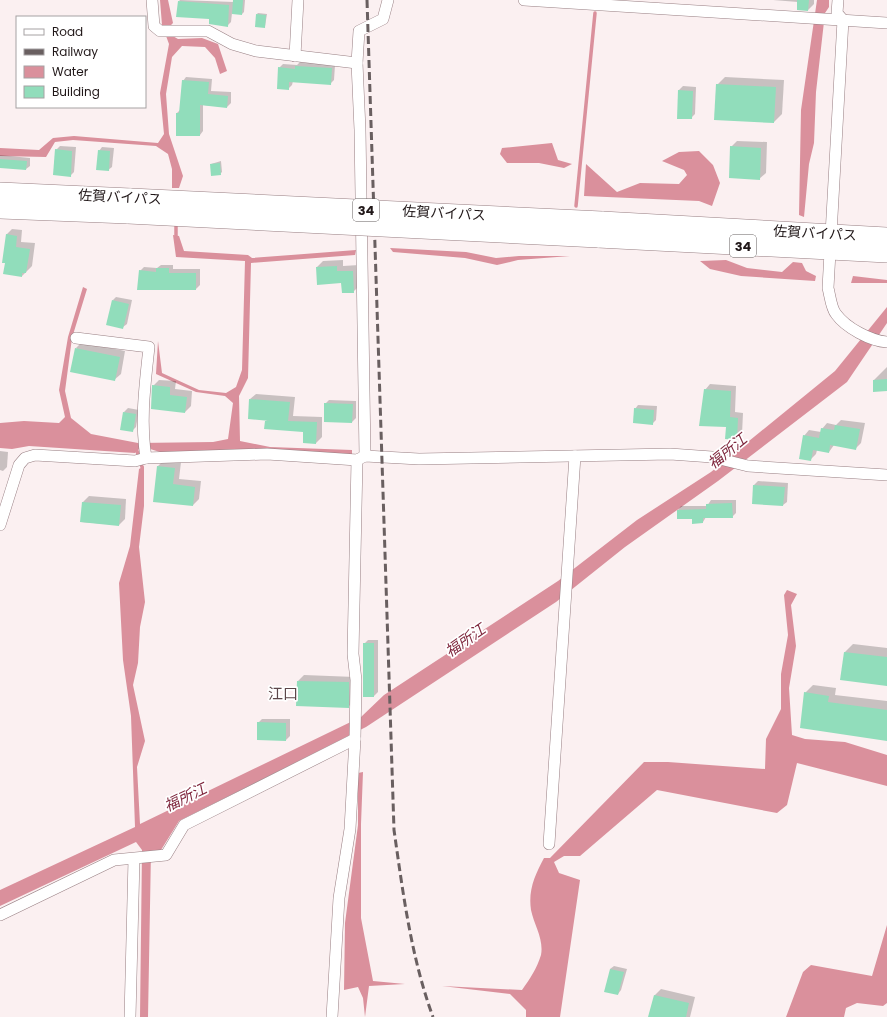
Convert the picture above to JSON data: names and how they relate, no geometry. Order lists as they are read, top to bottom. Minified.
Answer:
{"streets":{"highway":["佐賀バイパス","34"]},"districts":["江口"],"water":["福所江"],"legend":["Road","Railway","Water","Building"]}
